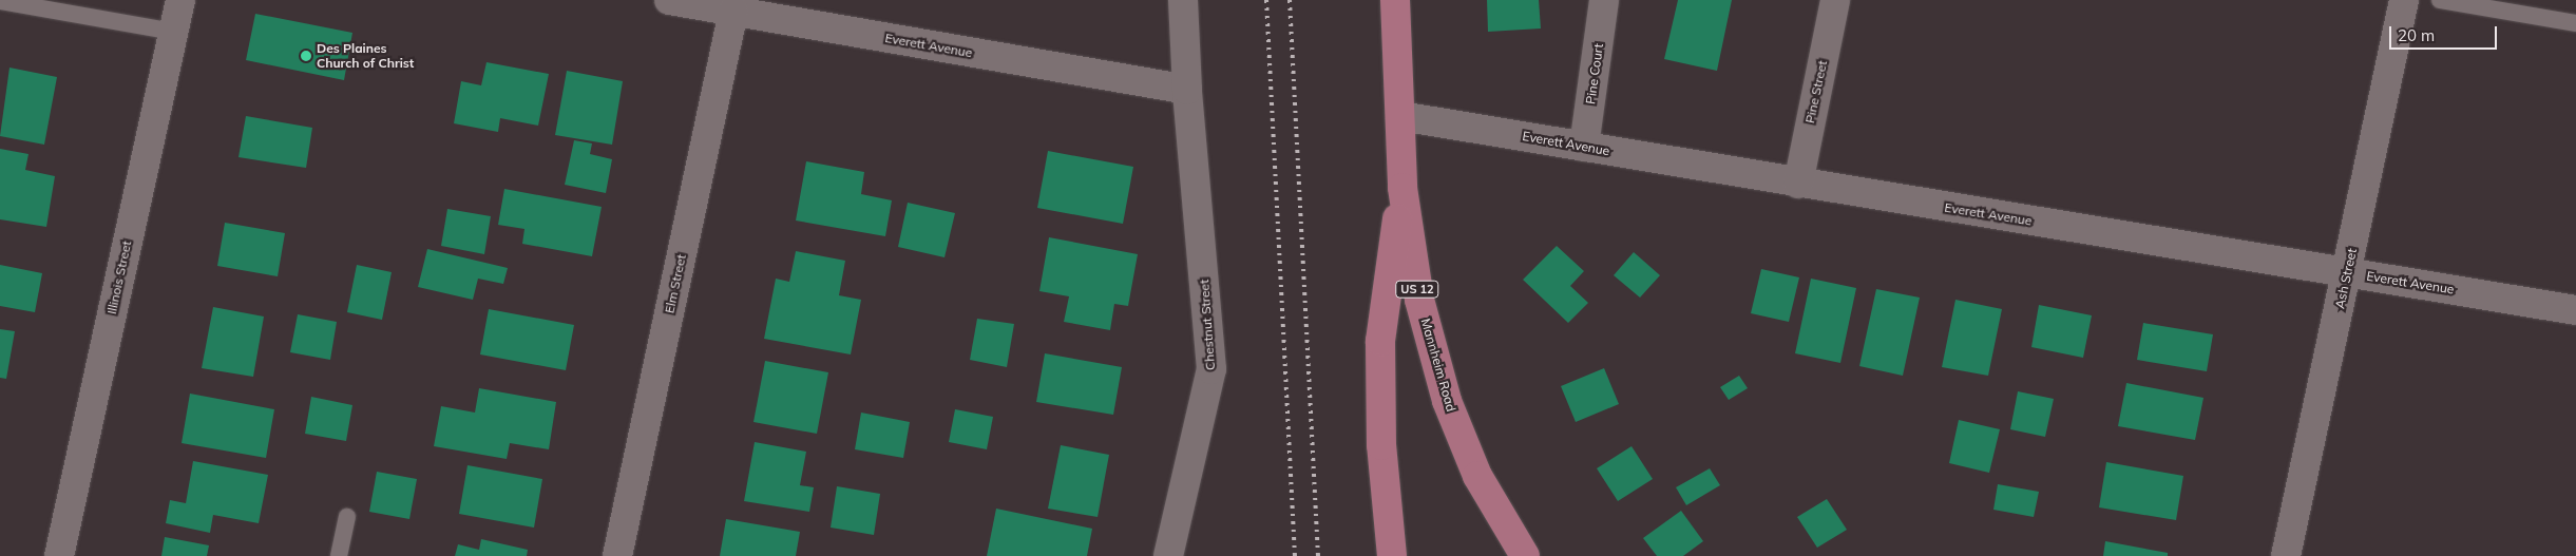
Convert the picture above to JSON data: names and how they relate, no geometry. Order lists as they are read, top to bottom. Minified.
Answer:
{"streets":{"main road":["US 12","Mannheim Road"],"street":["Everett Avenue","Pine Court","Pine Street","Illinois Street","Ash Street","Elm Street","Chestnut Street"]},"crossings":[["Everett Avenue","Pine Court"],["Everett Avenue","Pine Street"],["Everett Avenue","Ash Street"],["Everett Avenue","Elm Street"],["Everett Avenue","Chestnut Street"],["Everett Avenue","Mannheim Road"]],"places":["Des Plaines Church of Christ"],"scale_bar":"20 m"}
